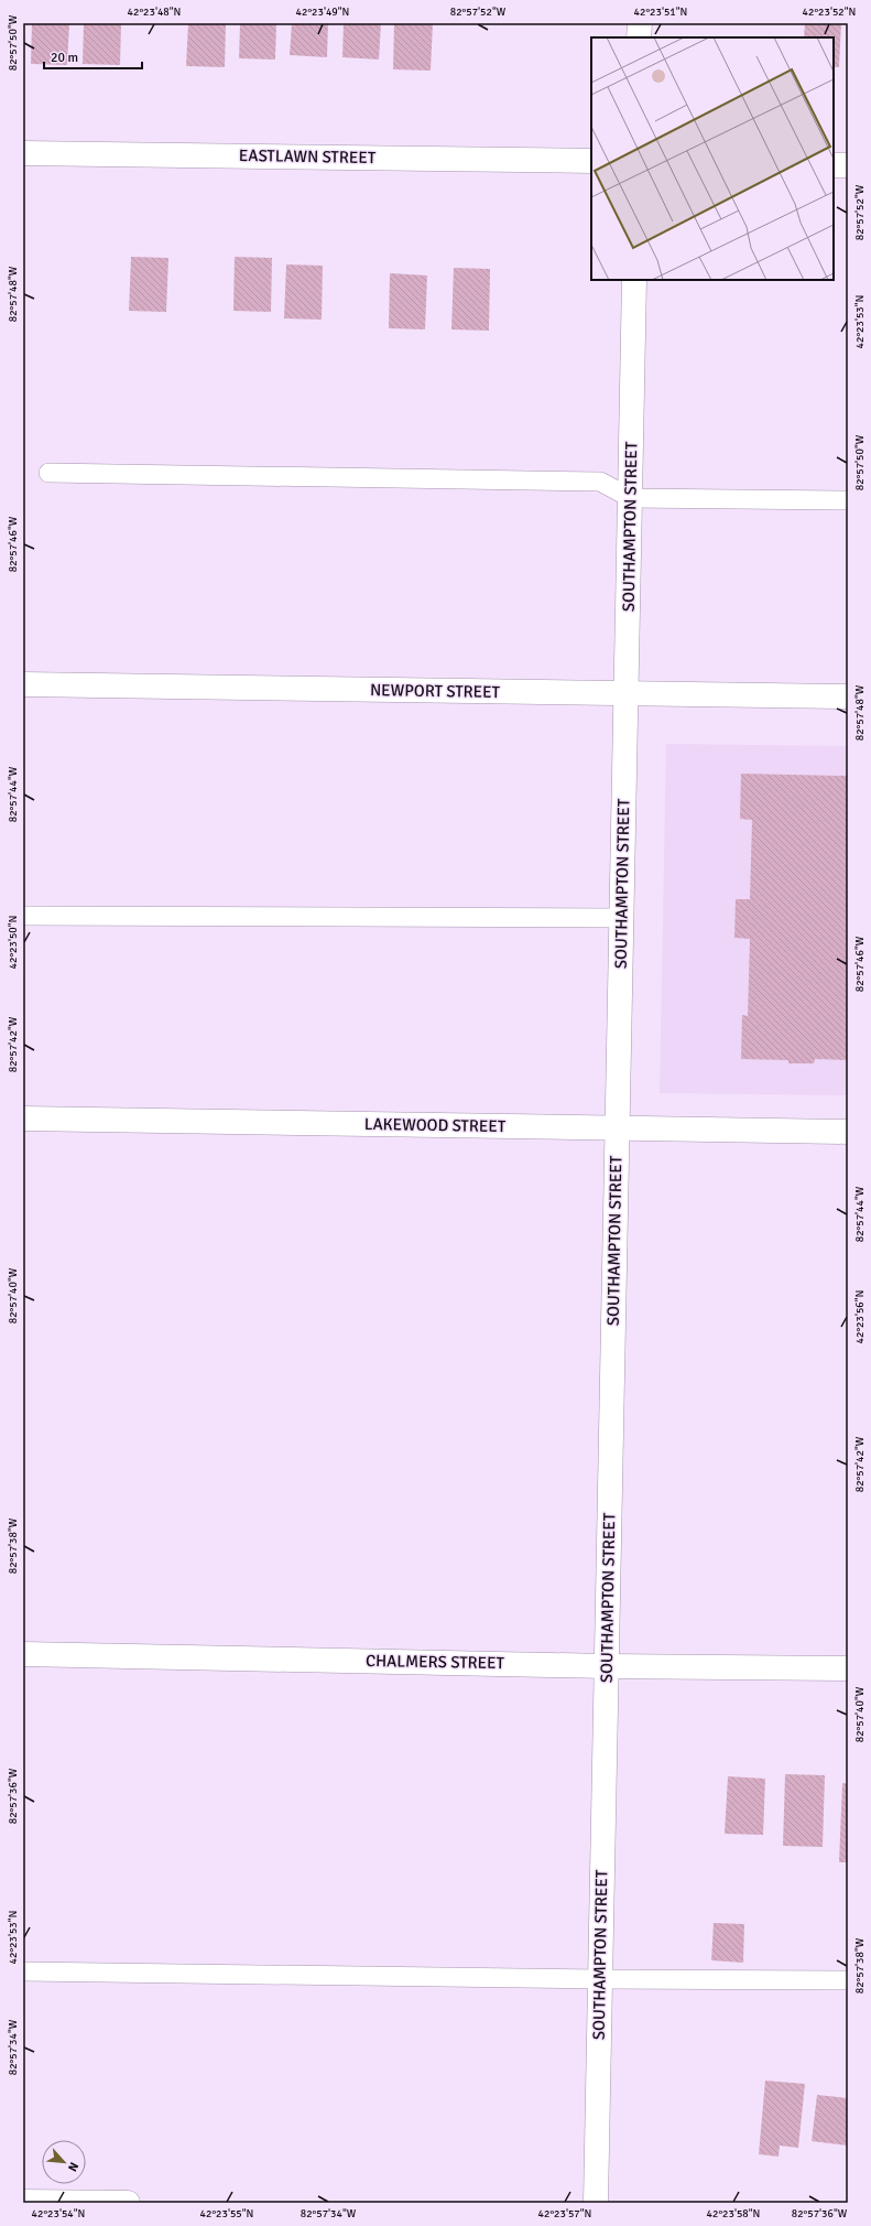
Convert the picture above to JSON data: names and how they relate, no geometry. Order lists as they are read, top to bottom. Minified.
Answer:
{"streets":{"street":["EASTLAWN STREET","SOUTHAMPTON STREET","NEWPORT STREET","LAKEWOOD STREET","CHALMERS STREET"]},"crossings":[["SOUTHAMPTON STREET","NEWPORT STREET"],["SOUTHAMPTON STREET","LAKEWOOD STREET"],["SOUTHAMPTON STREET","CHALMERS STREET"]],"scale_bar":"20 m","north":"bottom right","coordinates":["42°23'48\"N","42°23'49\"N","82°57'52\"W","42°23'51\"N","42°23'52\"N","82°57'50\"W","82°57'48\"W","42°23'53\"N","82°57'46\"W","82°57'44\"W","42°23'50\"N","82°57'42\"W","82°57'40\"W","42°23'56\"N","82°57'38\"W","82°57'36\"W","82°57'34\"W","42°23'54\"N","42°23'55\"N","42°23'57\"N","42°23'58\"N"]}
